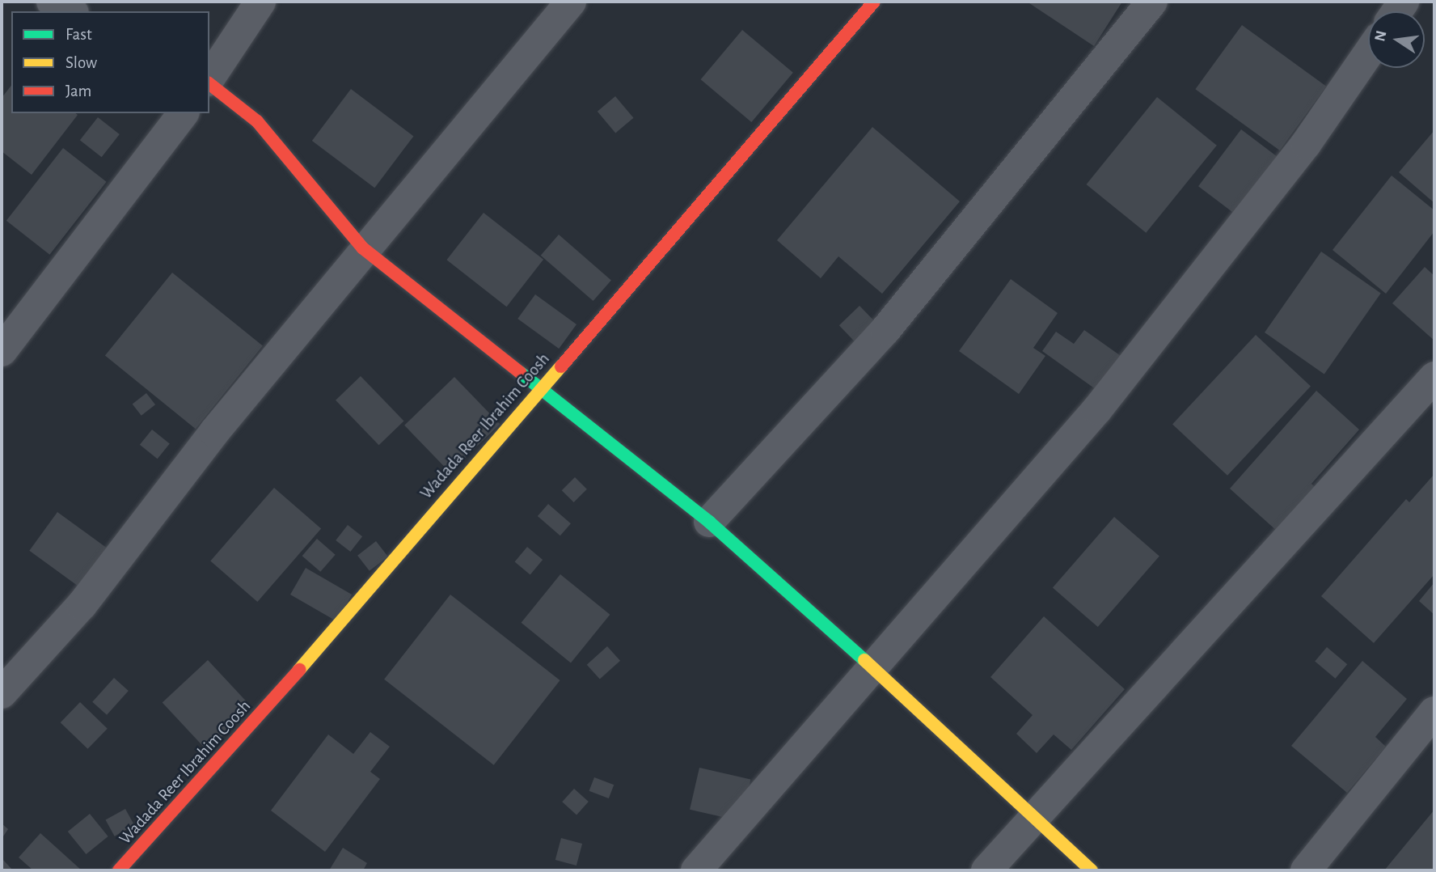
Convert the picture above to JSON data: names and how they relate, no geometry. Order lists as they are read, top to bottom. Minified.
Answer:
{"streets":{"street":["Wadada Reer Ibrahim Coosh"]},"legend":["Fast","Slow","Jam"],"north":"left"}
